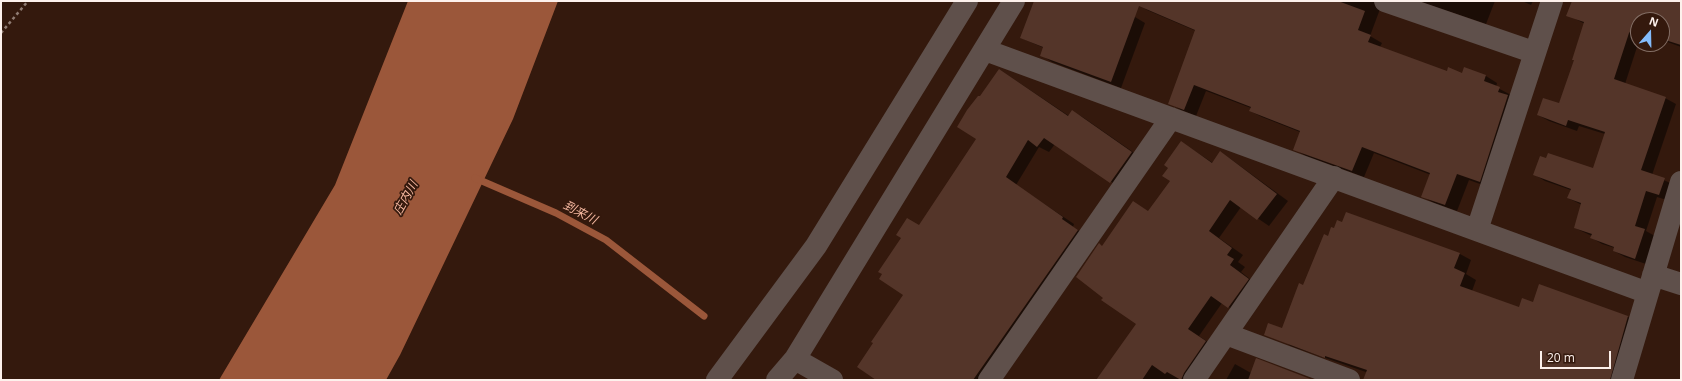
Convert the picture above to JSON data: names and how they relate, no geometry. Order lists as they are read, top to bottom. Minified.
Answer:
{"water":["庄内川","到来川"],"scale_bar":"20 m","north":"top"}
